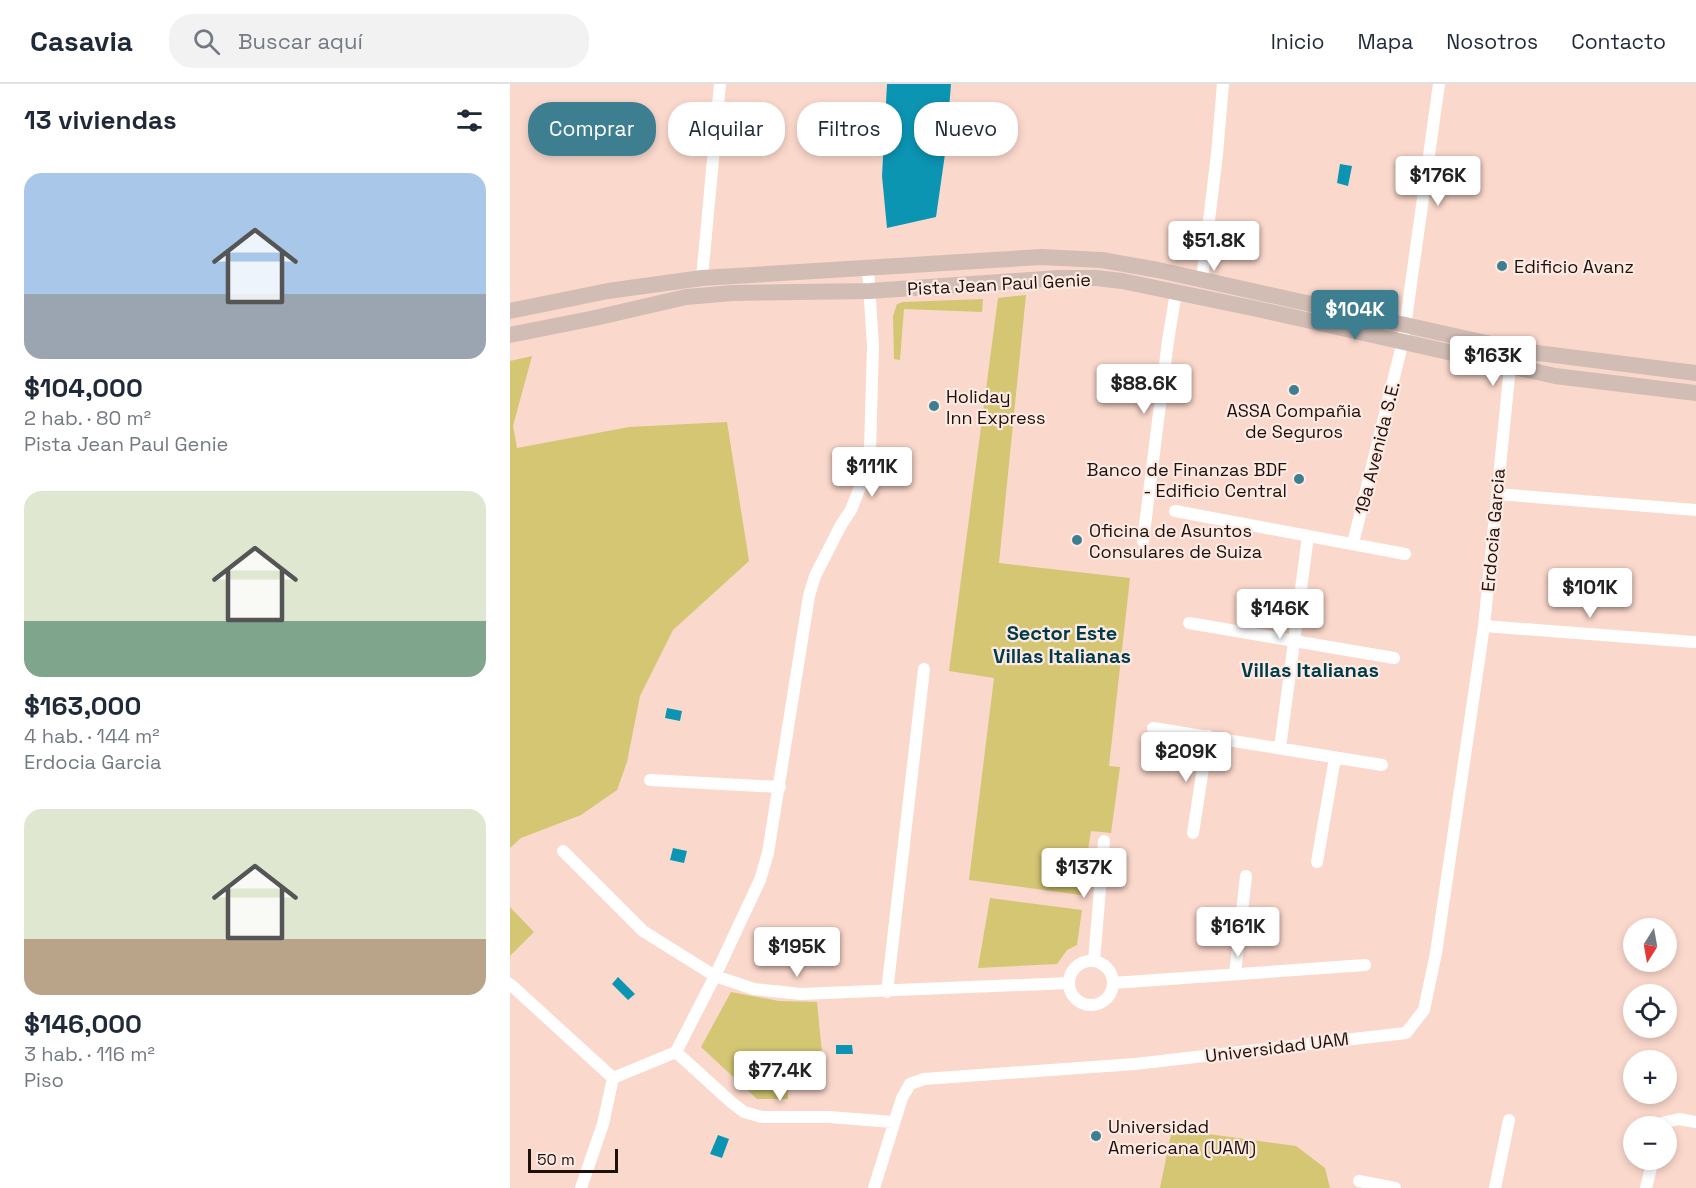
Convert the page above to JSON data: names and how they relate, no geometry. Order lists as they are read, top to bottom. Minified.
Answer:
{"streets":{"main road":["Pista Jean Paul Genie"],"street":["19a Avenida S.E.","Erdocia Garcia","Universidad UAM"]},"crossings":[["Pista Jean Paul Genie","19a Avenida S.E."],["Pista Jean Paul Genie","Erdocia Garcia"],["Erdocia Garcia","Universidad UAM"]],"districts":["Sector Este Villas Italianas","Villas Italianas"],"places":["Edificio Avanz","ASSA Compañia de Seguros","Holiday Inn Express","Banco de Finanzas BDF - Edificio Central","Oficina de Asuntos Consulares de Suiza","Universidad Americana (UAM)"],"scale_bar":"50 m","north":"bottom","page":{"header":"Casavia","search":"Buscar aquí","nav":["Inicio","Mapa","Nosotros","Contacto"],"heading":"13 viviendas","chip":["Comprar","Alquilar","Filtros","Nuevo"],"list":[{"name":"$104,000","note":"2 hab. · 80 m² · Pista Jean Paul Genie"},{"name":"$163,000","note":"4 hab. · 144 m² · Erdocia Garcia"},{"name":"$146,000","note":"3 hab. · 116 m² · Piso"}],"price":["$176K","$51.8K","$104K","$163K","$88.6K","$111K","$101K","$146K","$209K","$137K","$161K","$195K","$77.4K"],"map_buttons":["+","−"],"scale":"50 m"}}
